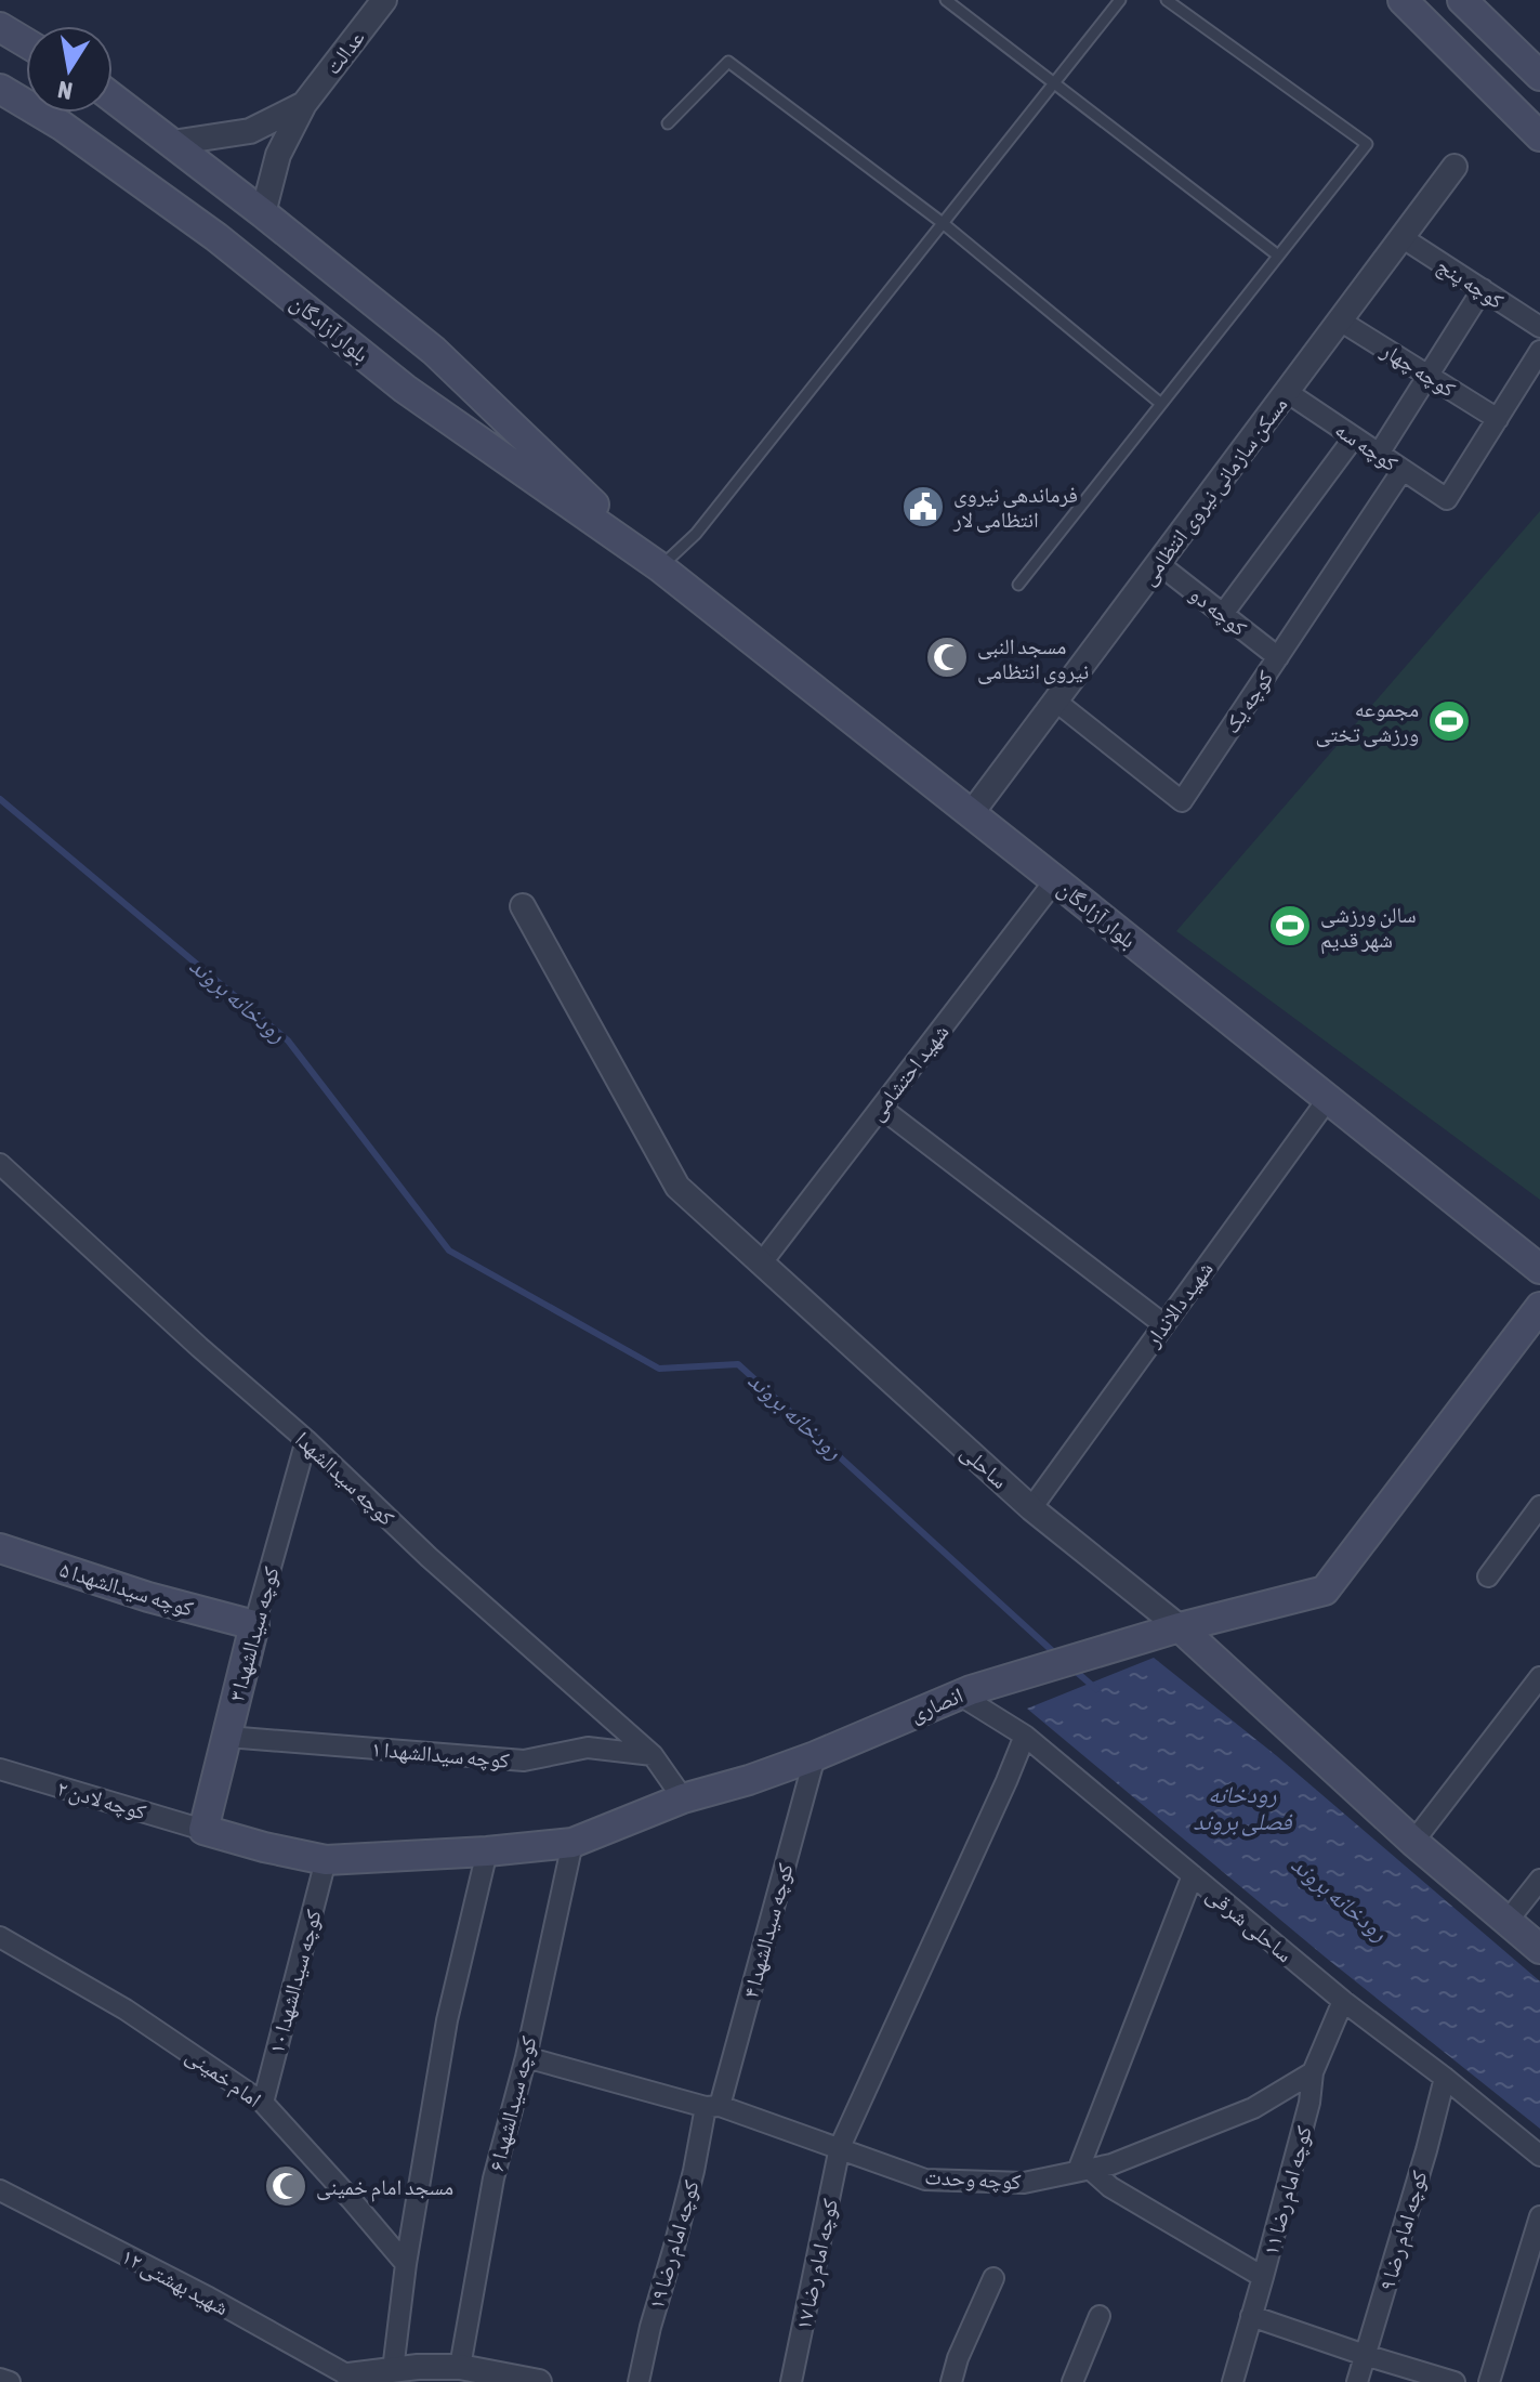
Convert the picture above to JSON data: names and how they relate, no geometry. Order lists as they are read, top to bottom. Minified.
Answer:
{"streets":{"main road":["بلوار آزادگان","ساحلی","کوچه سیدالشهدا ۵","کوچه سیدالشهدا ۳","انصاری"],"street":["عدالت","کوچه پنج","کوچه چهار","کوچه سه","مسکن سازمانی نیروی انتظامی","کوچه دو","کوچه یک","شهید احتشامی","شهید دالاندار","کوچه سیدالشهدا","کوچه سیدالشهدا ۱","کوچه لادن ۲","ساحلی شرقی","کوچه سیدالشهدا ۴","کوچه سیدالشهدا ۱۰","امام خمینی","کوچه سیدالشهدا ۶","کوچه وحدت","کوچه امام رضا ۱۱","کوچه امام رضا ۹","کوچه امام رضا ۱۹","کوچه امام رضا ۱۷","شهید بهشتی ۱۲"]},"crossings":[["عدالت","بلوار آزادگان"],["کوچه پنج","مسکن سازمانی نیروی انتظامی"],["بلوار آزادگان","مسکن سازمانی نیروی انتظامی"],["بلوار آزادگان","شهید احتشامی"],["بلوار آزادگان","شهید دالاندار"],["کوچه چهار","کوچه سه"],["کوچه چهار","مسکن سازمانی نیروی انتظامی"],["کوچه سه","مسکن سازمانی نیروی انتظامی"],["کوچه سه","کوچه یک"],["مسکن سازمانی نیروی انتظامی","کوچه دو"],["مسکن سازمانی نیروی انتظامی","کوچه یک"],["کوچه دو","کوچه یک"],["شهید احتشامی","ساحلی"],["شهید دالاندار","ساحلی"],["ساحلی","انصاری"],["کوچه سیدالشهدا","کوچه سیدالشهدا ۳"],["کوچه سیدالشهدا","انصاری"],["کوچه سیدالشهدا","کوچه سیدالشهدا ۱"],["کوچه سیدالشهدا ۵","کوچه سیدالشهدا ۳"],["کوچه سیدالشهدا ۳","انصاری"],["کوچه سیدالشهدا ۳","کوچه سیدالشهدا ۱"],["کوچه سیدالشهدا ۳","کوچه لادن ۲"],["انصاری","کوچه لادن ۲"],["انصاری","ساحلی شرقی"],["انصاری","کوچه سیدالشهدا ۴"],["انصاری","کوچه سیدالشهدا ۱۰"],["انصاری","کوچه سیدالشهدا ۶"],["ساحلی شرقی","کوچه امام رضا ۱۱"],["ساحلی شرقی","کوچه امام رضا ۹"],["ساحلی شرقی","کوچه امام رضا ۱۷"],["کوچه سیدالشهدا ۴","کوچه وحدت"],["کوچه سیدالشهدا ۴","کوچه امام رضا ۱۹"],["کوچه سیدالشهدا ۱۰","امام خمینی"],["کوچه سیدالشهدا ۶","کوچه وحدت"],["کوچه وحدت","کوچه امام رضا ۱۱"],["کوچه وحدت","کوچه امام رضا ۱۹"],["کوچه وحدت","کوچه امام رضا ۱۷"]],"water":["رودخانه بروند","رودخانه فصلی بروند"],"places":{"public building":["فرماندهی نیروی انتظامی لار"],"mosque":["مسجد النبی نیروی انتظامی","مسجد امام خمینی"],"sports":["مجموعه ورزشی تختی","سالن ورزشی شهر قدیم"]},"north":"bottom"}
